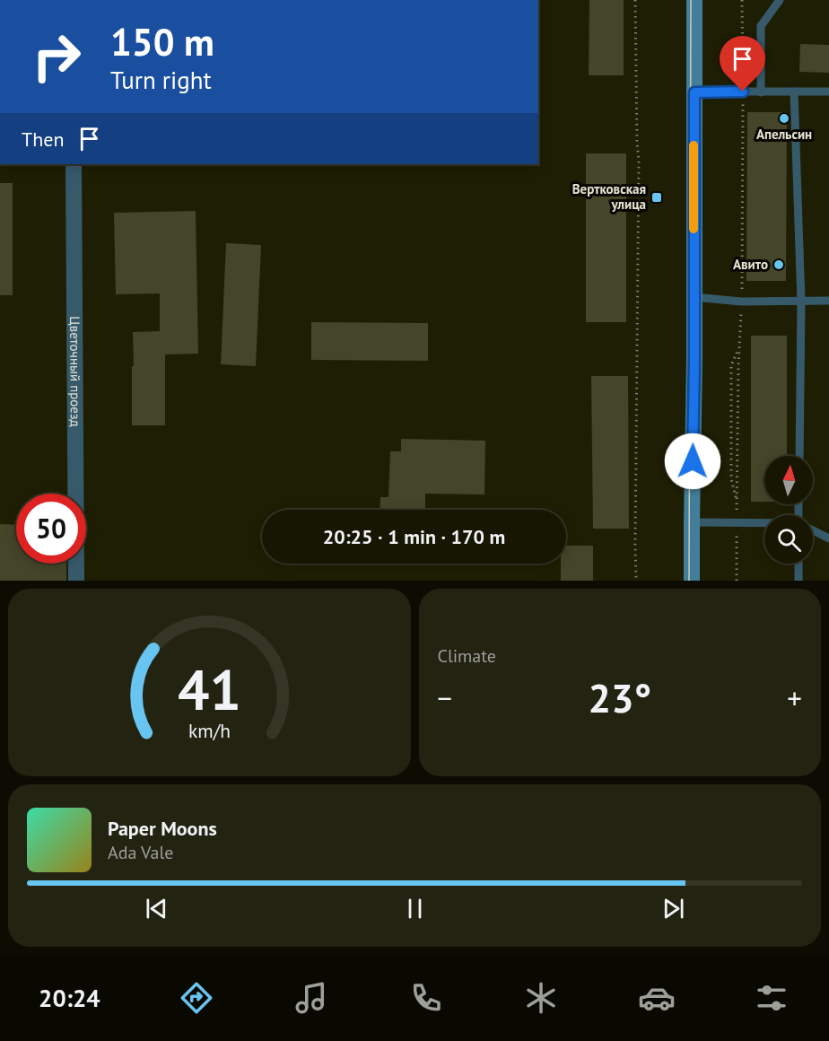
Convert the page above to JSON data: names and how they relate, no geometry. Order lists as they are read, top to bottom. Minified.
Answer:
{"streets":{"street":["Цветочный проезд"]},"places":{"other":["Апельсин","Авито"],"transit":["Вертковская улица"]},"north":"top","page":{"turn":["150 m","Turn right"],"then":"Then","limit":"50","trip":"20:25 · 1 min · 170 m","tile":"Climate","heat":["−","23°","+"],"song":["Paper Moons","Ada Vale"],"tabs":"20:24","gauge":["41","km/h"]}}
